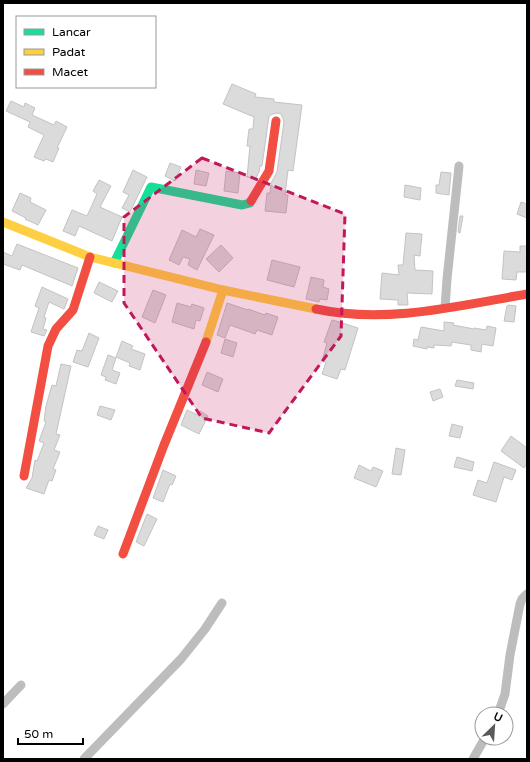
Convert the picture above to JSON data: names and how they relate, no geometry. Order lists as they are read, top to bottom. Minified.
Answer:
{"legend":["Lancar","Padat","Macet"],"scale_bar":"50 m","north":"top right"}
